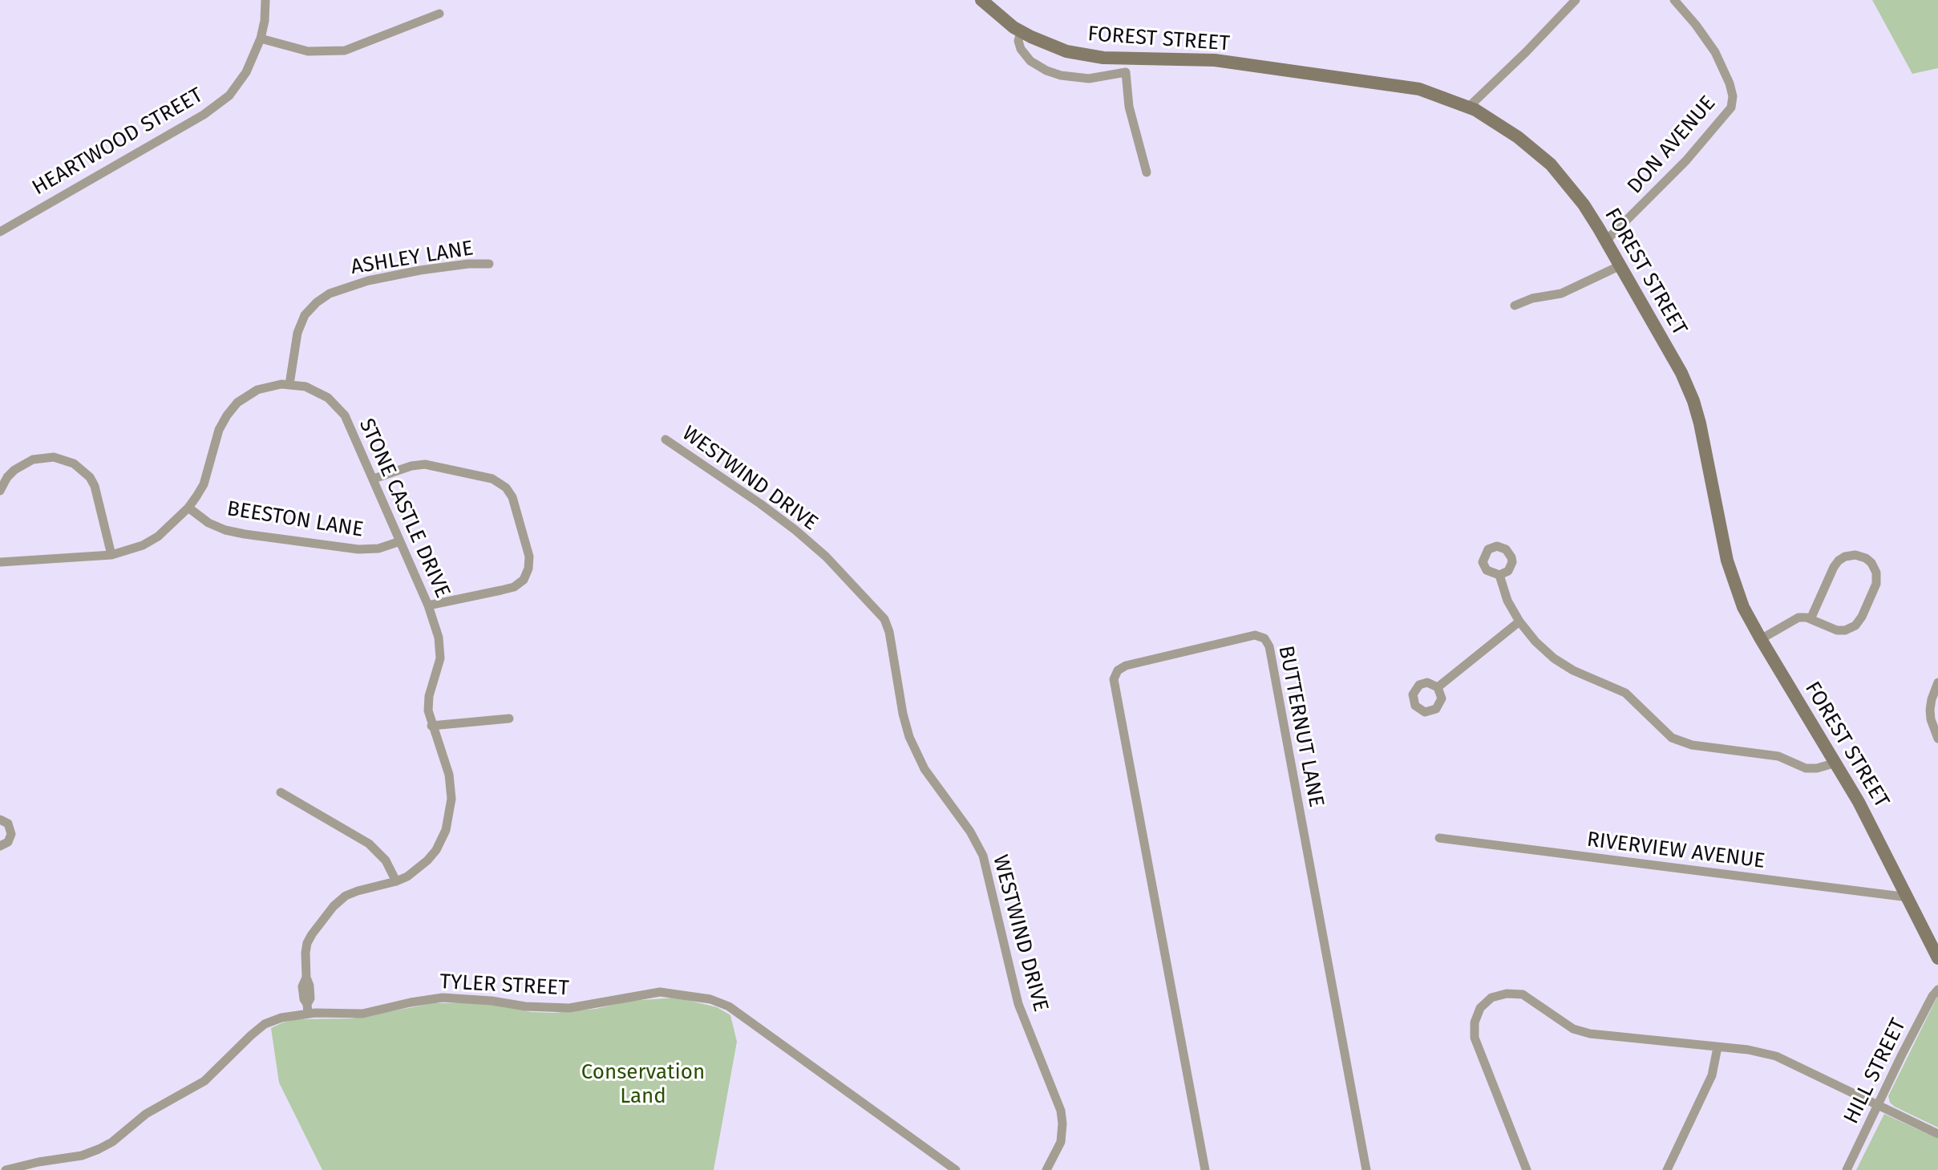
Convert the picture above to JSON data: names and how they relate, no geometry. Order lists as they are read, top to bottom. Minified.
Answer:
{"streets":{"street":["FOREST STREET","HEARTWOOD STREET","DON AVENUE","ASHLEY LANE","WESTWIND DRIVE","STONE CASTLE DRIVE","BEESTON LANE","BUTTERNUT LANE","RIVERVIEW AVENUE","TYLER STREET","HILL STREET"]},"crossings":[["FOREST STREET","DON AVENUE"],["FOREST STREET","RIVERVIEW AVENUE"],["ASHLEY LANE","STONE CASTLE DRIVE"],["STONE CASTLE DRIVE","BEESTON LANE"],["STONE CASTLE DRIVE","TYLER STREET"]],"parks":["Conservation Land"]}
